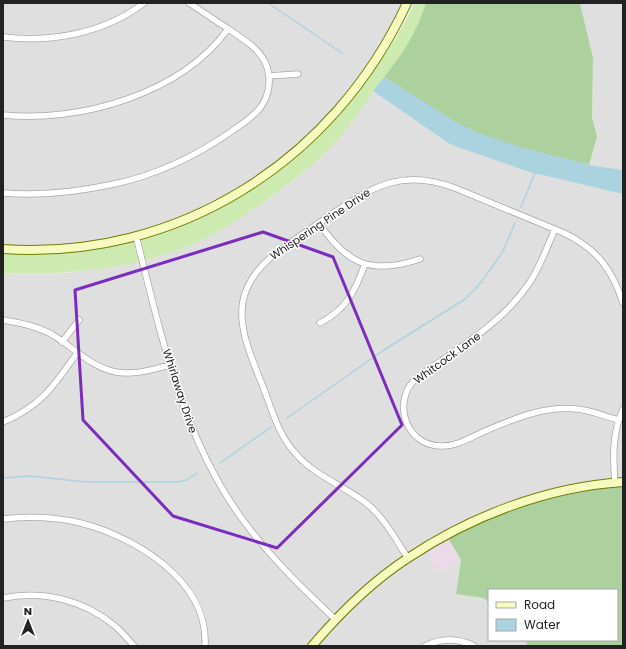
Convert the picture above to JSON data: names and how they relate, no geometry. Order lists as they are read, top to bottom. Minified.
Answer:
{"streets":{"street":["Whispering Pine Drive","Whitcock Lane","Whirlaway Drive"]},"crossings":[["Whispering Pine Drive","Whitcock Lane"]],"legend":["Road","Water"],"north":"top"}
